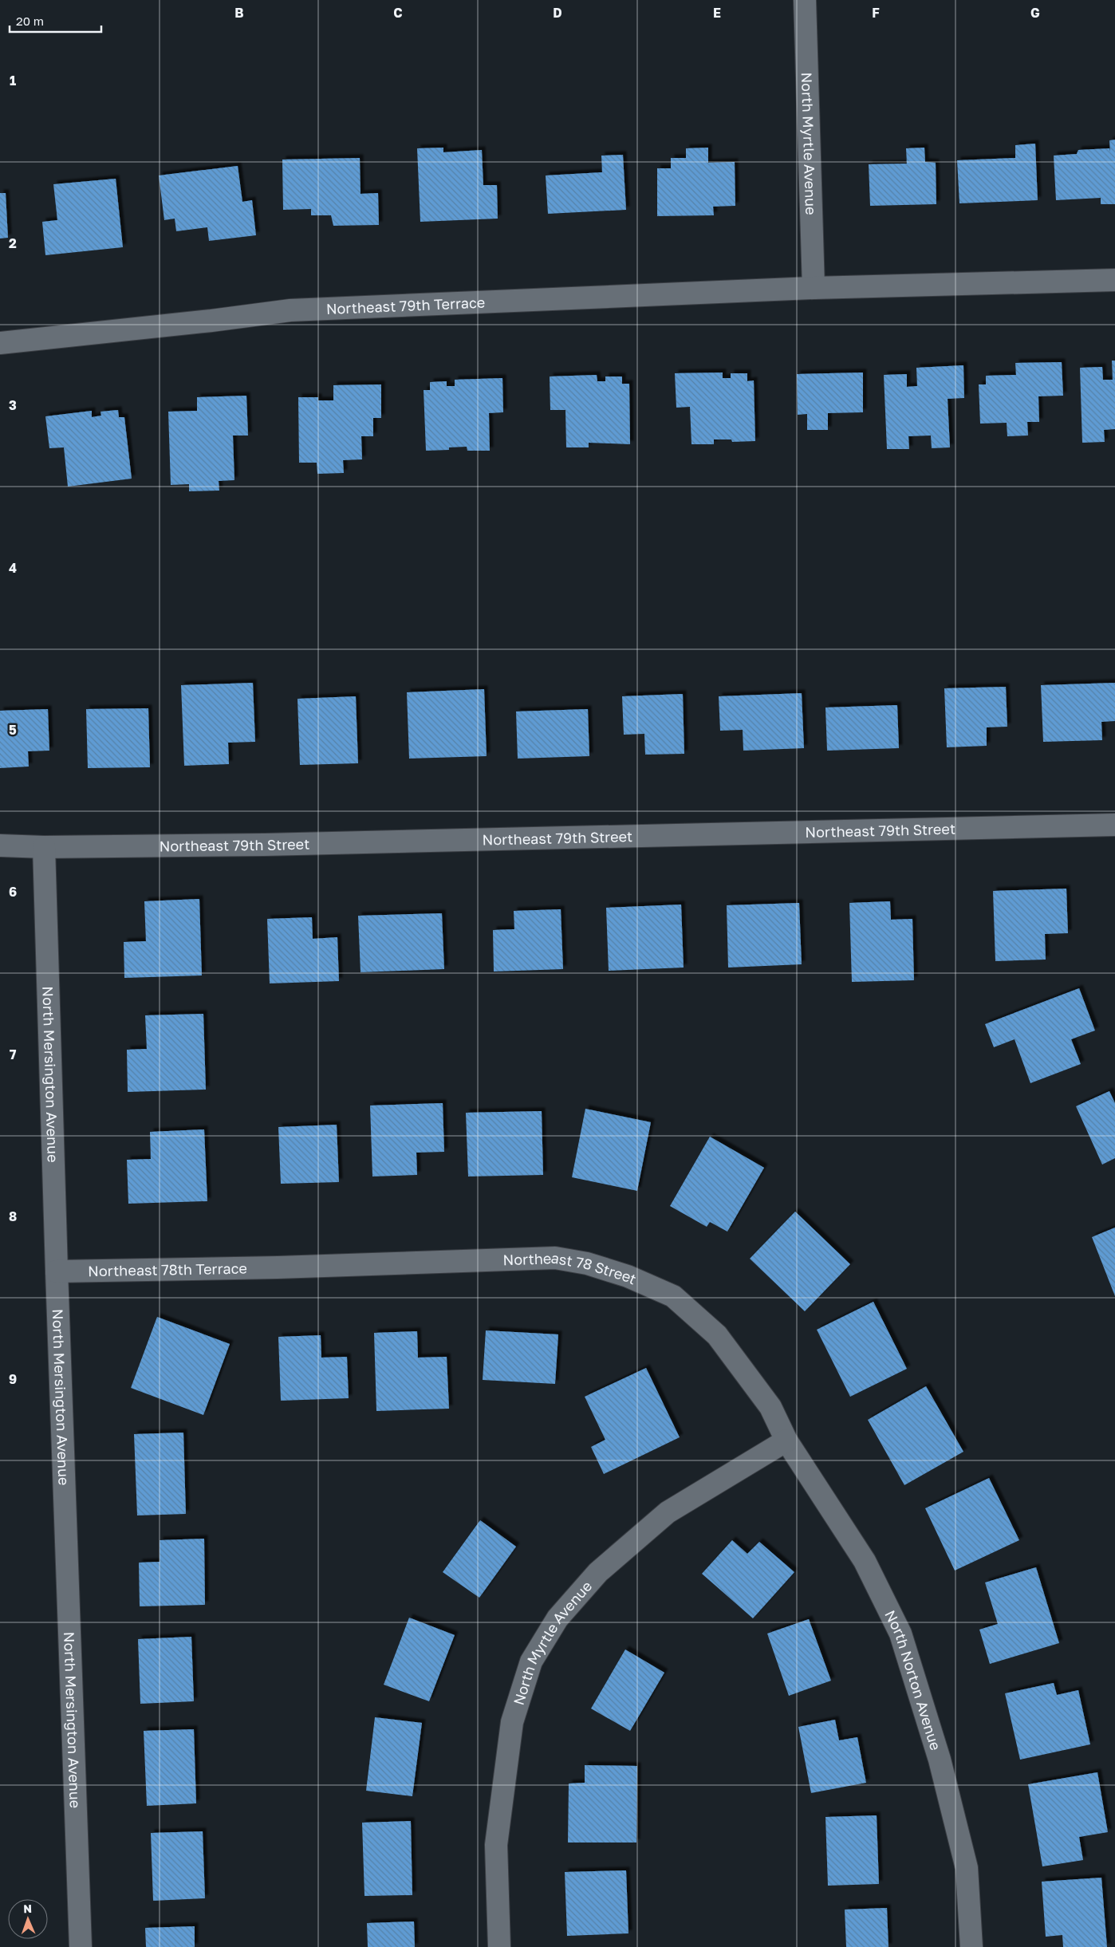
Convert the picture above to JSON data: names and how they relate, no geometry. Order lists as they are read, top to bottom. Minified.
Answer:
{"streets":{"street":["North Myrtle Avenue","Northeast 79th Terrace","Northeast 79th Street","North Mersington Avenue","Northeast 78th Terrace","Northeast 78 Street","North Norton Avenue"]},"crossings":[["North Myrtle Avenue","Northeast 79th Terrace"],["North Myrtle Avenue","Northeast 78 Street"],["North Myrtle Avenue","North Norton Avenue"],["Northeast 79th Street","North Mersington Avenue"],["North Mersington Avenue","Northeast 78th Terrace"],["Northeast 78th Terrace","Northeast 78 Street"],["Northeast 78 Street","North Norton Avenue"]],"scale_bar":"20 m","north":"top","grid":{"columns":["B","C","D","E","F","G"],"rows":["1","2","3","4","5","6","7","8","9"]}}
